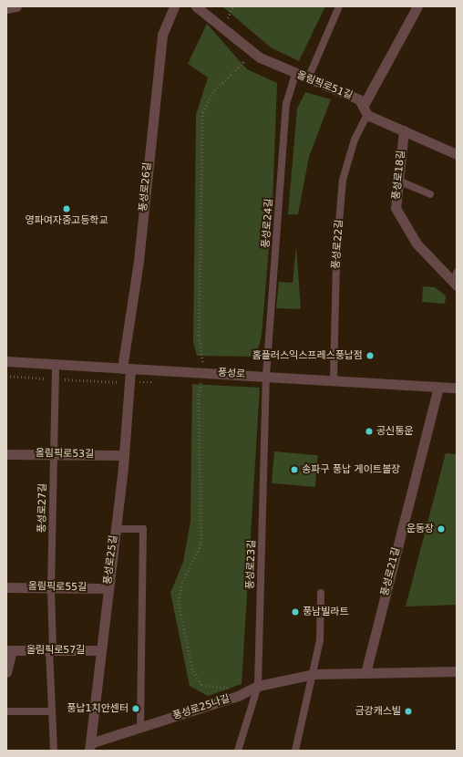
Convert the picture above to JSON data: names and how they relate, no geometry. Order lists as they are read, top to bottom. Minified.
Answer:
{"streets":{"street":["올림픽로51길","풍성로18길","풍성로26길","풍성로22길","풍성로","올림픽로53길","풍성로25길","풍성로21길","올림픽로55길","올림픽로57길","풍성로25나길"],"lane":["풍성로24길","풍성로27길","풍성로23길"]},"crossings":[["올림픽로51길","풍성로18길"],["올림픽로51길","풍성로24길"],["올림픽로51길","풍성로22길"],["풍성로26길","풍성로"],["풍성로26길","풍성로25길"],["풍성로24길","풍성로"],["풍성로24길","풍성로23길"],["풍성로22길","풍성로"],["풍성로","풍성로27길"],["풍성로","풍성로25길"],["풍성로","풍성로23길"],["풍성로","풍성로21길"],["올림픽로53길","풍성로27길"],["올림픽로53길","풍성로25길"],["풍성로27길","올림픽로55길"],["풍성로27길","올림픽로57길"],["풍성로25길","올림픽로55길"],["풍성로25길","올림픽로57길"],["풍성로25길","풍성로25나길"],["풍성로23길","풍성로25나길"],["풍성로21길","풍성로25나길"]],"places":["영파여자중고등학교","홈플러스익스프레스풍납점","공신통운","송파구 풍납 게이트볼장","운동장","풍남빌라트","풍납1치안센터","금강캐스빌"]}
